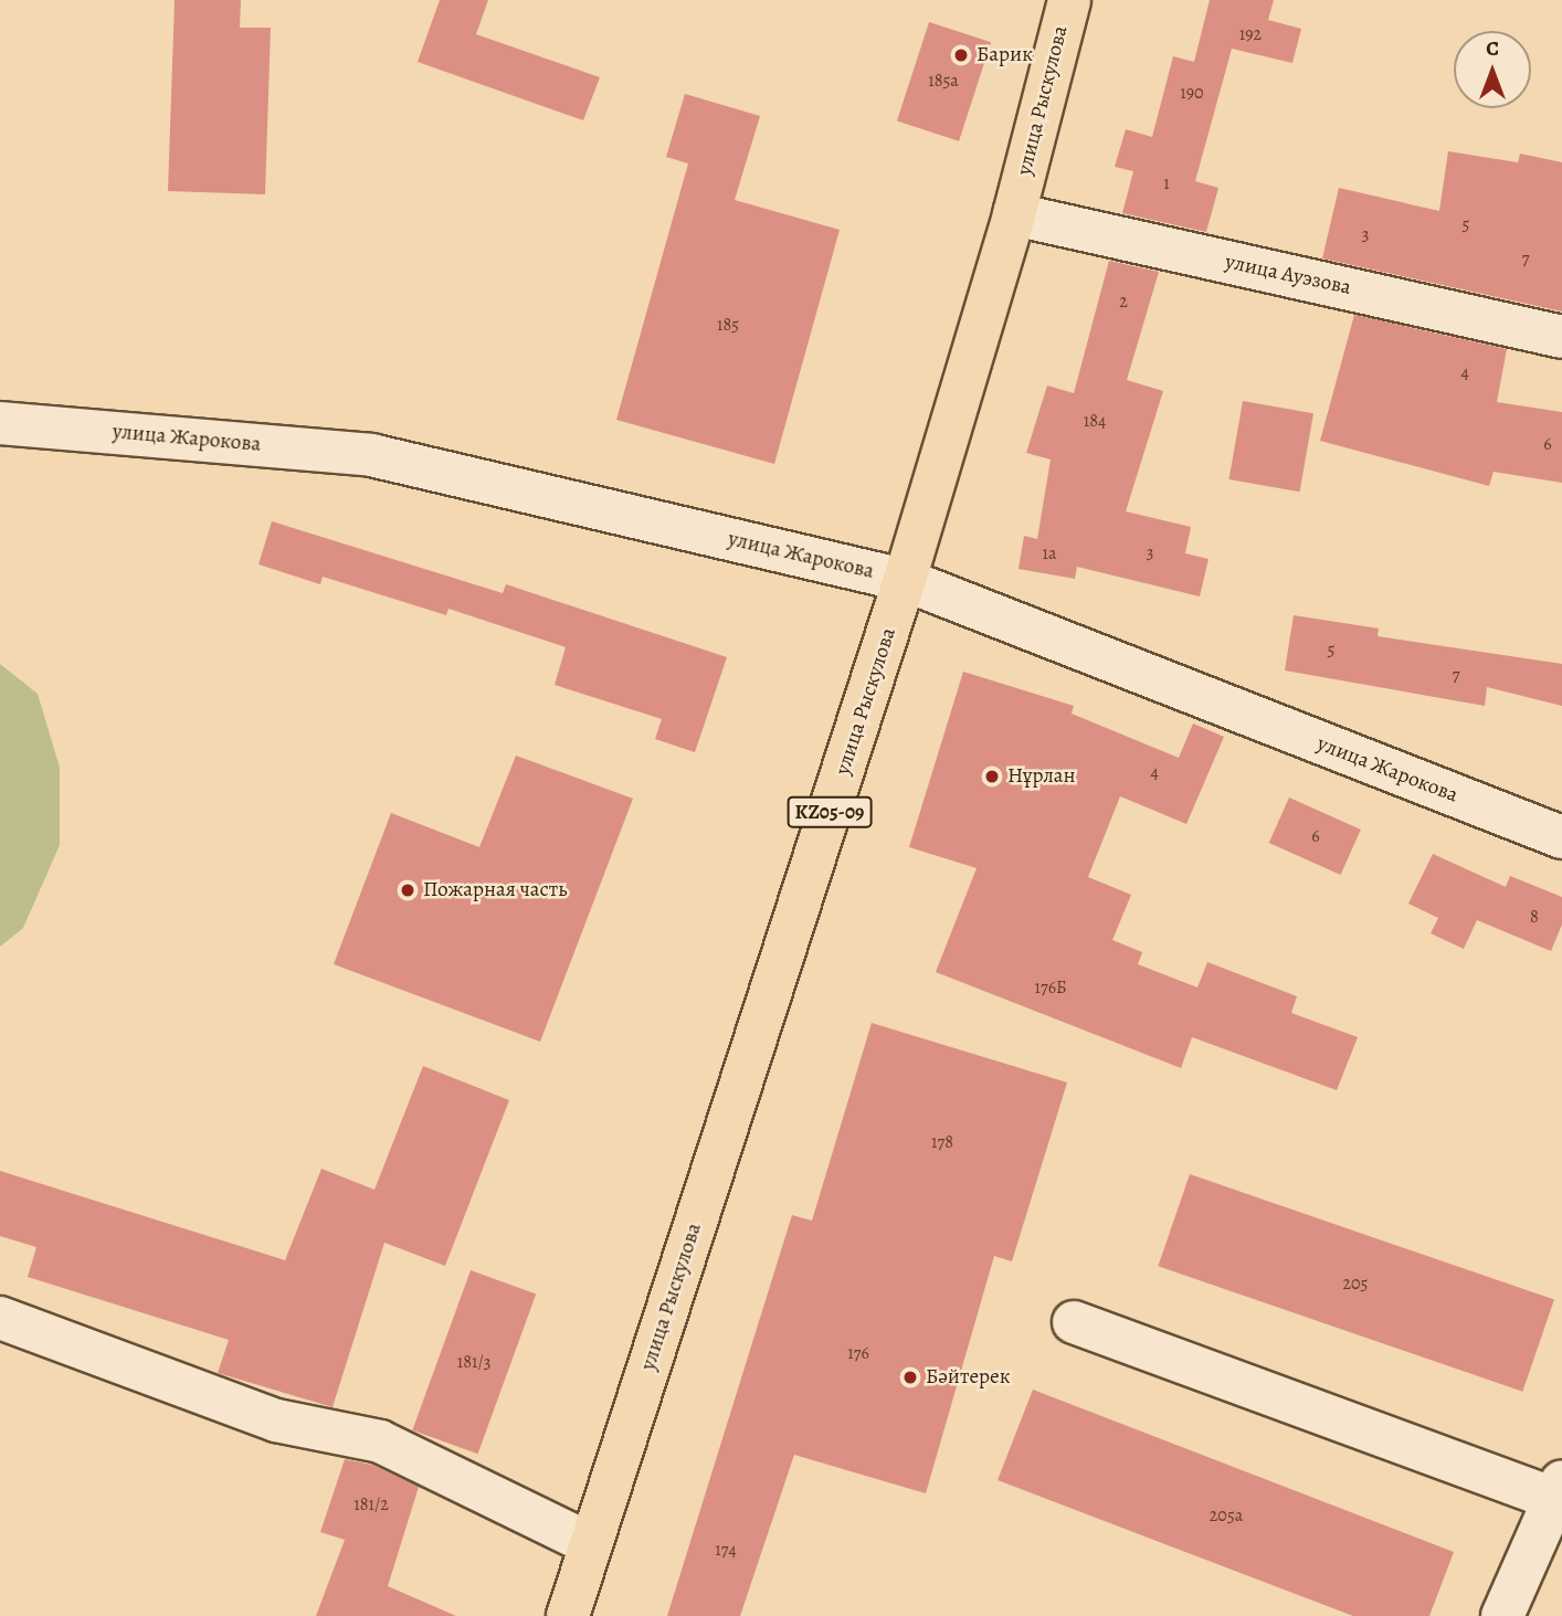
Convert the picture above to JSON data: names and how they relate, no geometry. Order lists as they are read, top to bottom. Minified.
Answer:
{"streets":{"main road":["улица Рыскулова","KZ05-09"],"street":["улица Ауэзова","улица Жарокова"]},"crossings":[["улица Рыскулова","улица Ауэзова"],["улица Рыскулова","улица Жарокова"]],"places":["Барик","Нұрлан","Пожарная часть","Бәйтерек"],"house_numbers":["192","185а","190","1","5","3","7","2","185","4","184","6","3","1а","5","7","4","6","8","176Б","178","205","176","181/3","181/2","205a","174"],"north":"top"}
